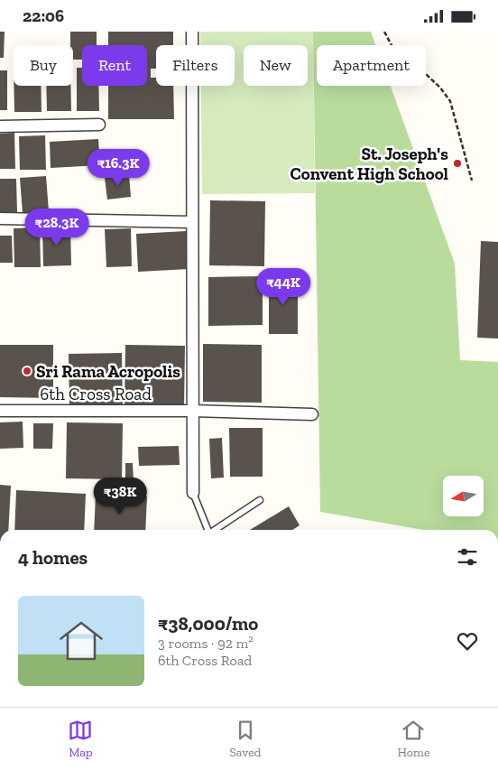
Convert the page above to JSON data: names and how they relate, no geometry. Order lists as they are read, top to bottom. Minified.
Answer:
{"streets":{"street":["6th Cross Road"]},"places":["St. Joseph's Convent High School","Sri Rama Acropolis"],"north":"left","page":{"status":"22:06","chip":["Buy","Rent","Filters","New","Apartment"],"price":["₹16.3K","₹28.3K","₹44K","₹38K"],"heading":"4 homes","list":[{"name":"₹38,000/mo","note":"3 rooms · 92 m² · 6th Cross Road"}],"tabs":["Map","Saved","Home"]}}
